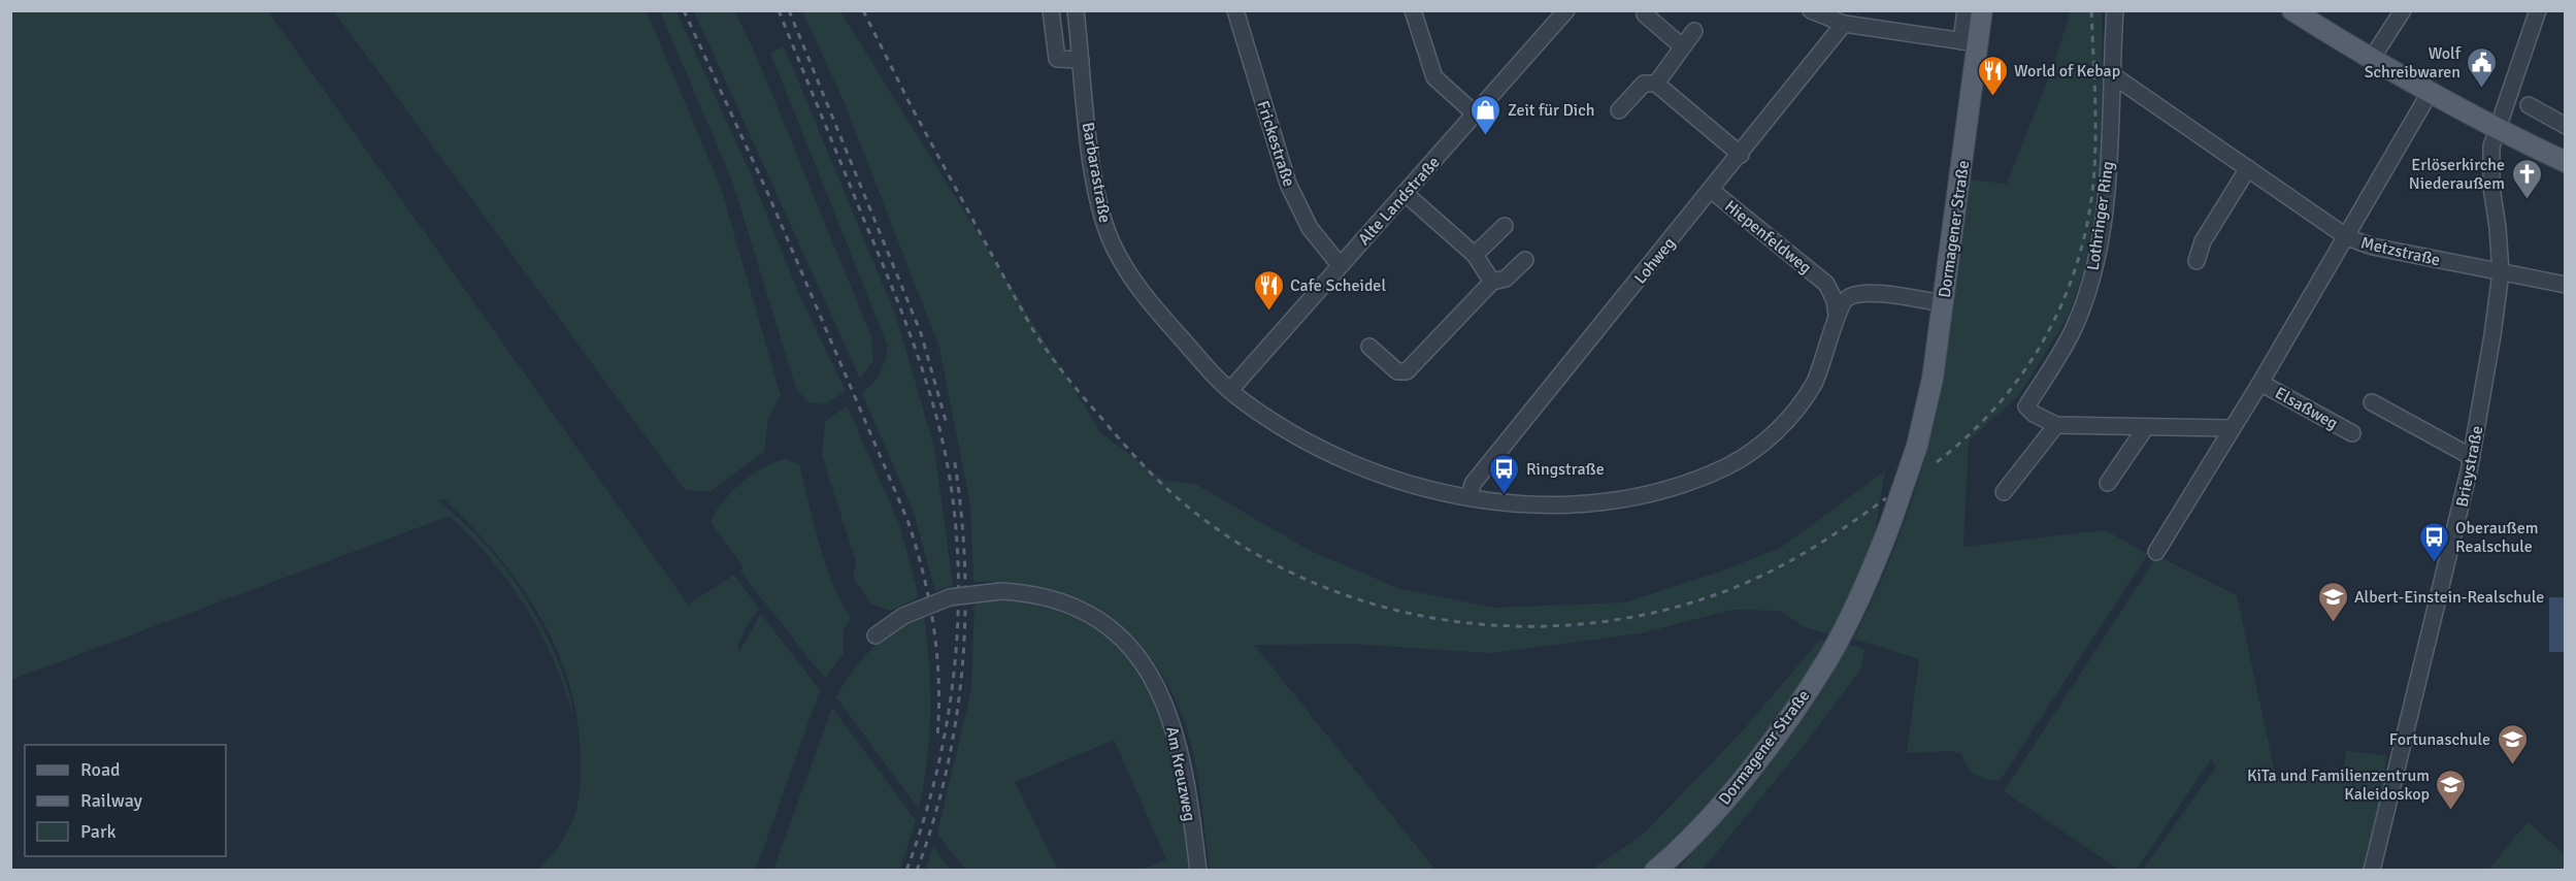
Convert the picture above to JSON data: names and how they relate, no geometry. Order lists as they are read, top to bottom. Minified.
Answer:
{"streets":{"main road":["Dormagener Straße"],"street":["Frickestraße","Barbarastraße","Alte Landstraße","Lothringer Ring","Hiepenfeldweg","Metzstraße","Lohweg","Elsaßweg","Brieystraße","Am Kreuzweg"]},"crossings":[["Frickestraße","Alte Landstraße"],["Barbarastraße","Alte Landstraße"],["Lothringer Ring","Metzstraße"],["Hiepenfeldweg","Lohweg"],["Metzstraße","Brieystraße"]],"places":{"public building":["Wolf Schreibwaren"],"restaurant":["World of Kebap","Cafe Scheidel"],"shop":["Zeit für Dich"],"church":["Erlöserkirche Niederaußem"],"bus stop":["Ringstraße","Oberaußem Realschule"],"school or university":["Albert-Einstein-Realschule","Fortunaschule","KiTa und Familienzentrum Kaleidoskop"]},"legend":["Road","Railway","Park"]}
